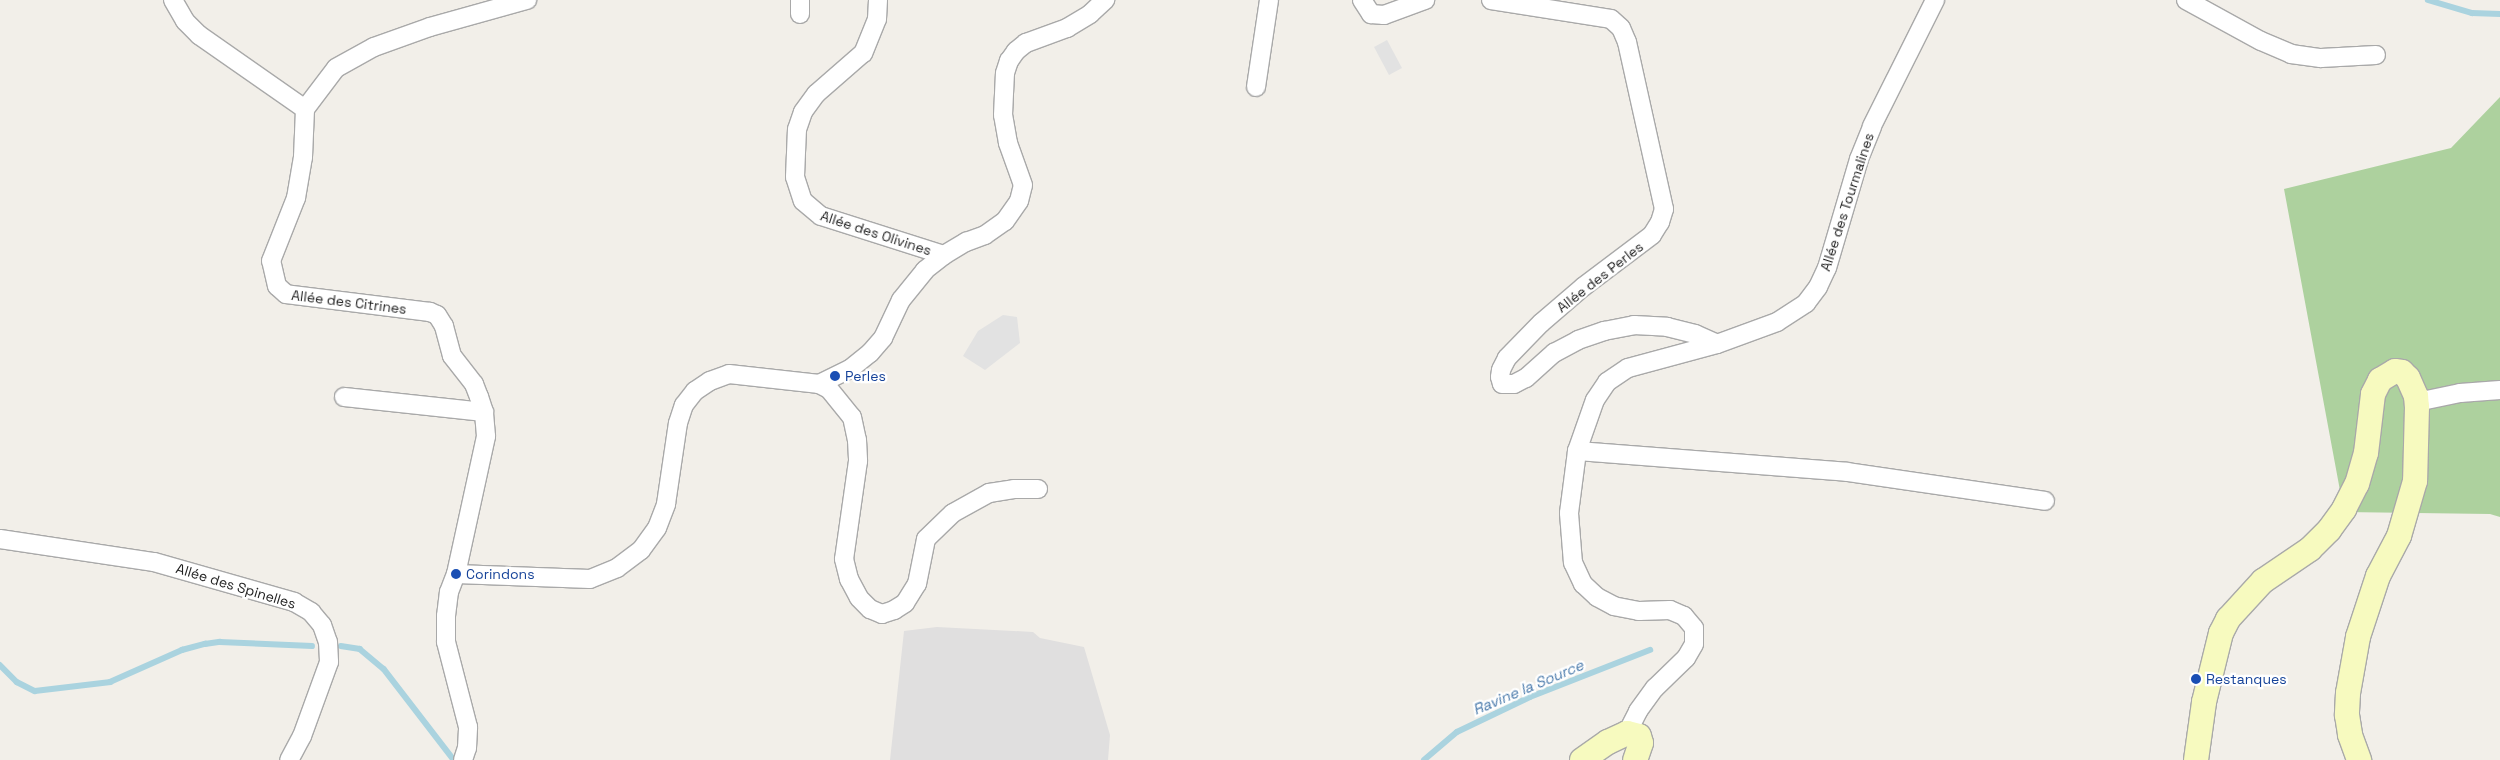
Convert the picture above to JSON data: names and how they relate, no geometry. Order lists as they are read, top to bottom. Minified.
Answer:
{"streets":{"street":["Allée des Tourmalines","Allée des Olivines","Allée des Perles","Allée des Citrines","Allée des Spinelles"]},"crossings":[["Allée des Tourmalines","Allée des Perles"]],"water":["Ravine la Source"],"places":["Perles","Corindons","Restanques"]}
